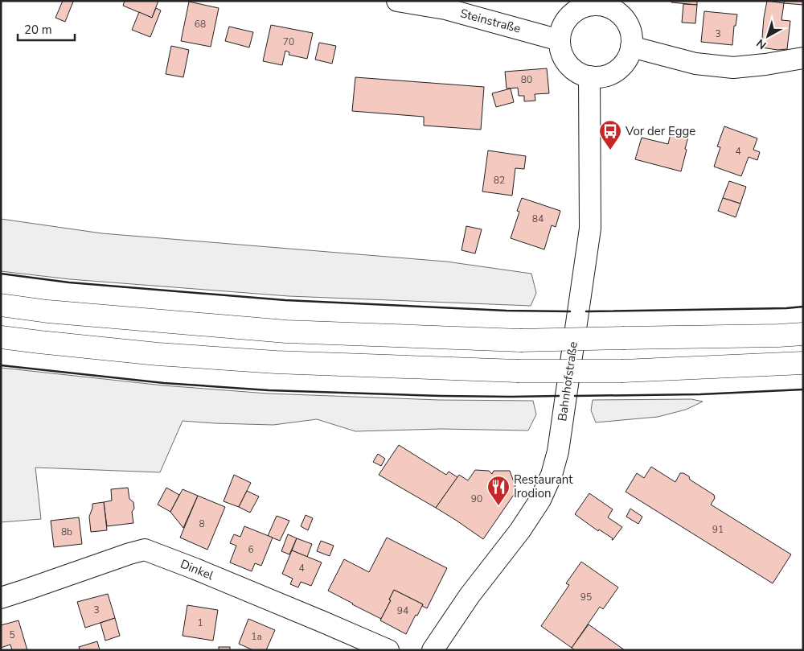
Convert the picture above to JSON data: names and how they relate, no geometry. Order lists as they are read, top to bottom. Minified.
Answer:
{"streets":{"street":["Steinstraße","Bahnhofstraße","Dinkel"]},"crossings":[["Steinstraße","Bahnhofstraße"]],"places":{"bus stop":["Vor der Egge"],"restaurant":["Restaurant Irodion"]},"house_numbers":["68","3","70","80","4","82","84","90","8","91","8b","6","4","95","3","94","1","5","1a"],"scale_bar":"20 m","north":"bottom left"}
